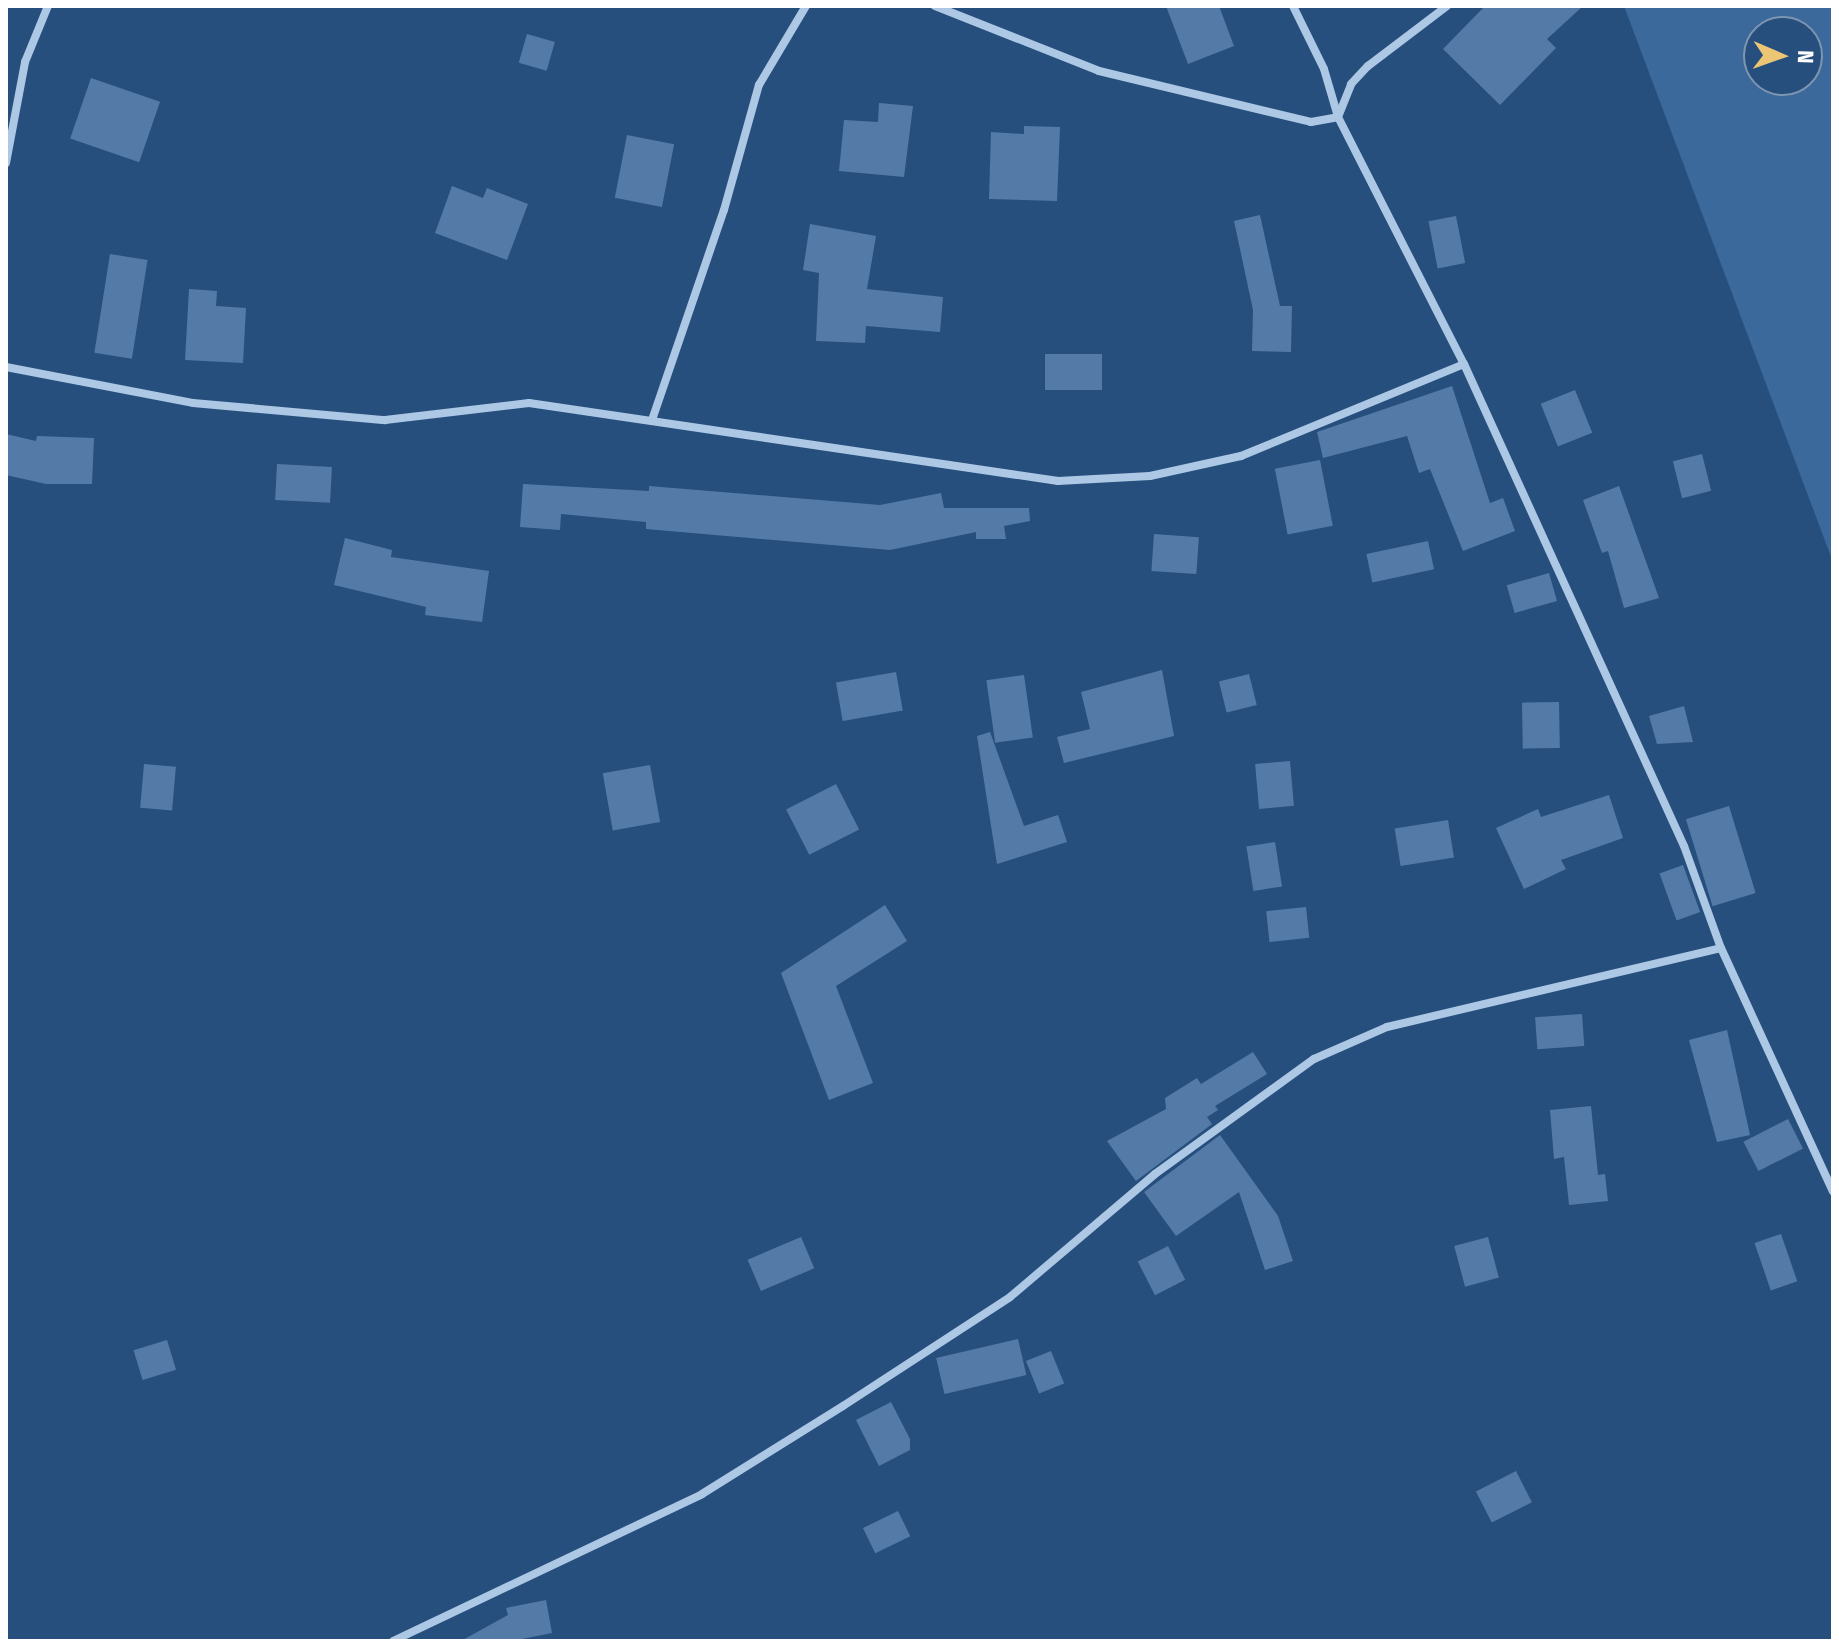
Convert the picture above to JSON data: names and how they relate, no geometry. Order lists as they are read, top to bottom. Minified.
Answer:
{"north":"right"}
